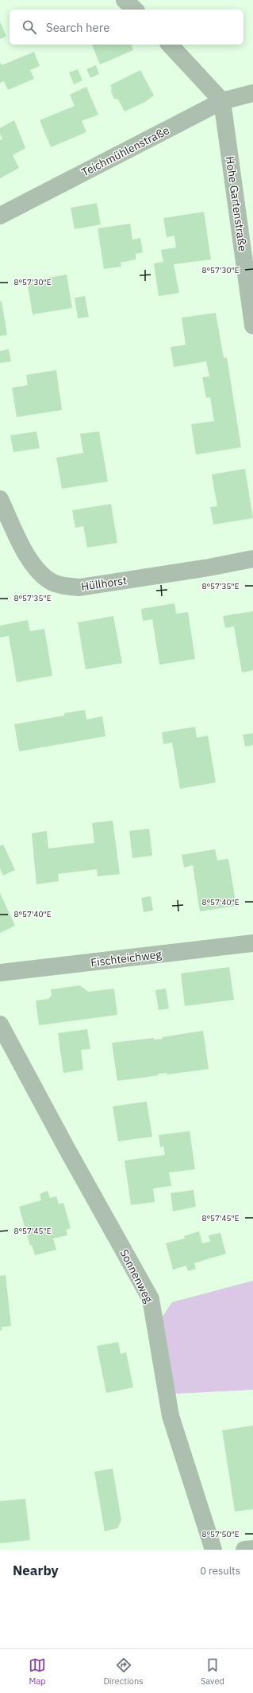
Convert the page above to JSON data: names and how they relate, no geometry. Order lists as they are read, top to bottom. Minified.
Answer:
{"streets":{"street":["Teichmühlenstraße","Hohe Gartenstraße","Hüllhorst","Fischteichweg","Sonnenweg"]},"crossings":[["Teichmühlenstraße","Hohe Gartenstraße"]],"page":{"search":"Search here","heading":["Nearby","0 results"],"nav":["Map","Directions","Saved"]},"coordinates":["8°57'30\"E","8°57'35\"E","8°57'40\"E","8°57'45\"E","8°57'50\"E"]}
